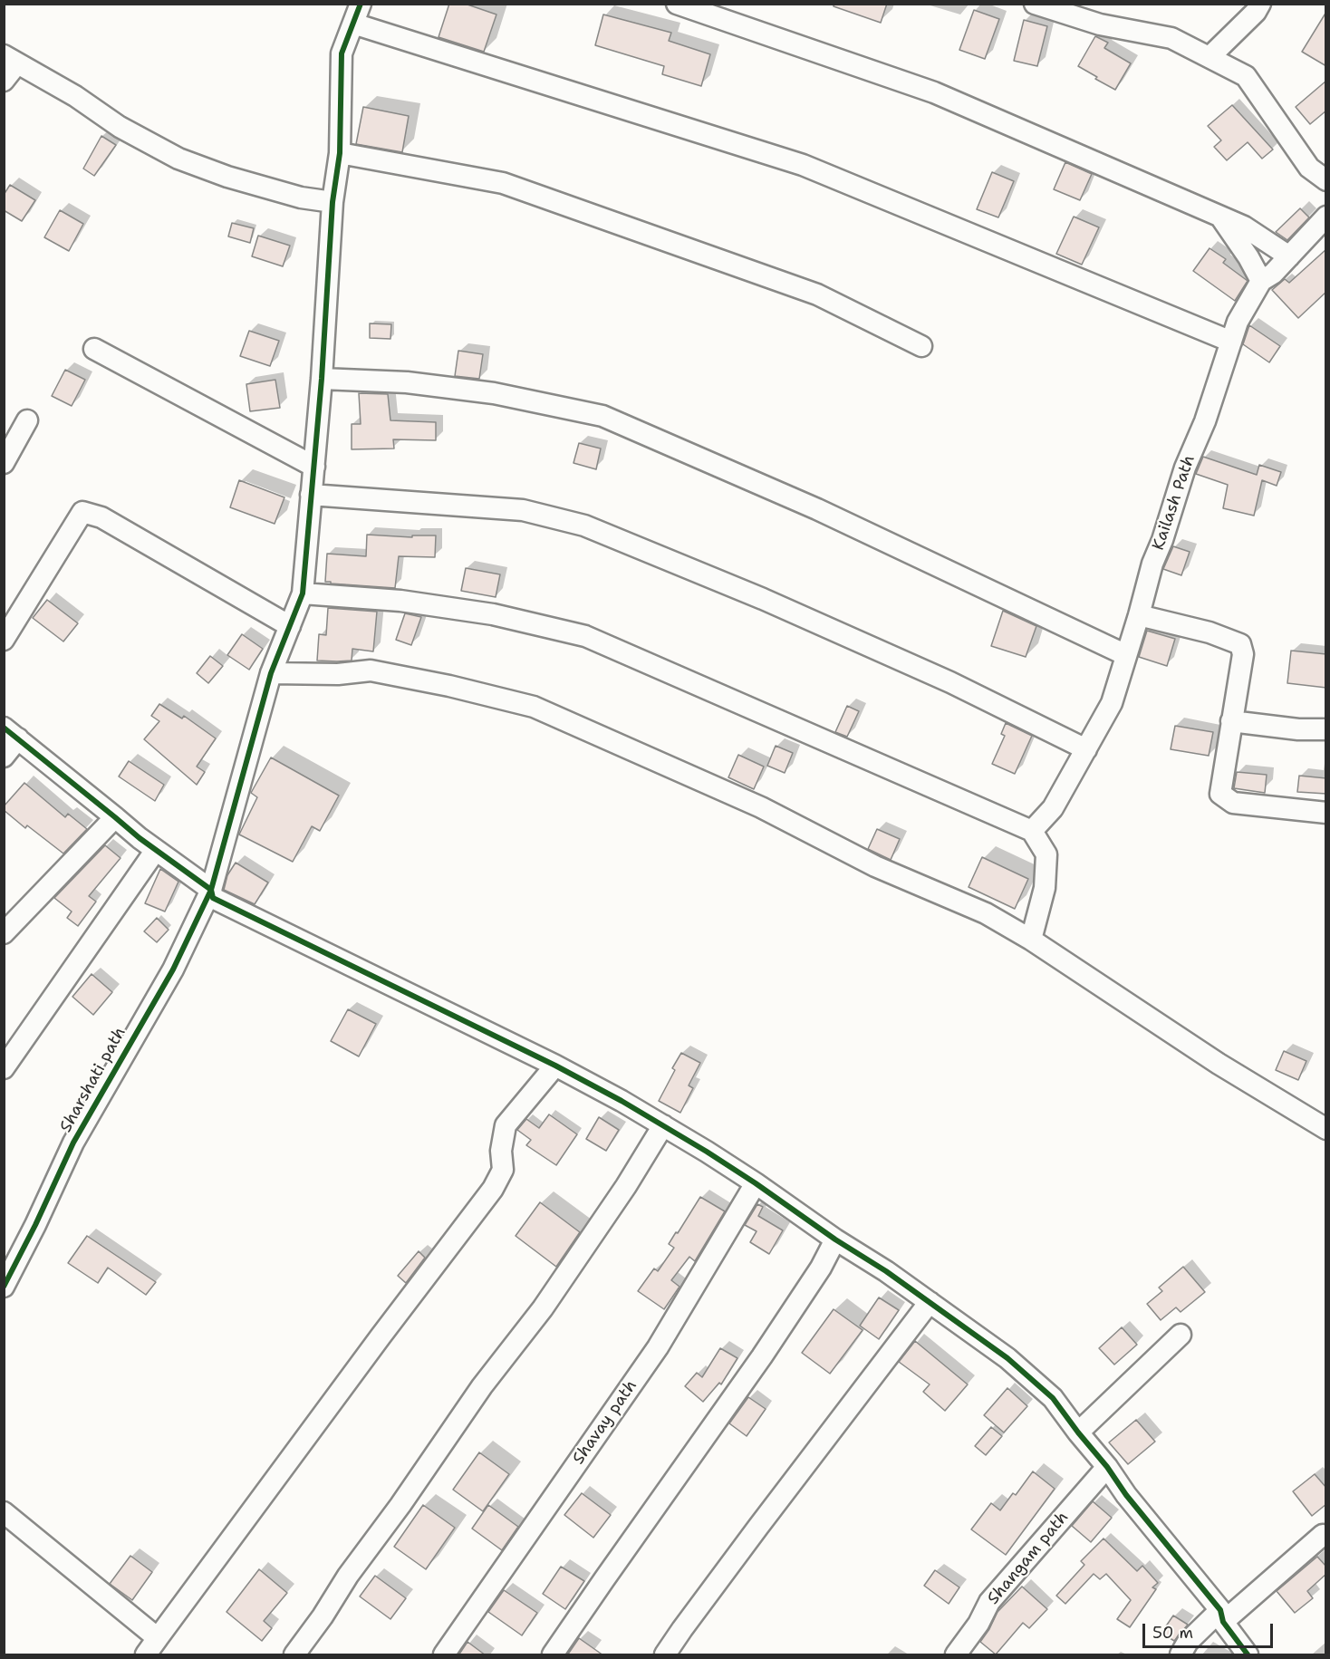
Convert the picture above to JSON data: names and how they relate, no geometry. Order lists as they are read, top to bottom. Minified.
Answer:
{"streets":{"street":["Kailash Path","Sharshati path","Shavay path","Shangam path"]},"scale_bar":"50 m"}
